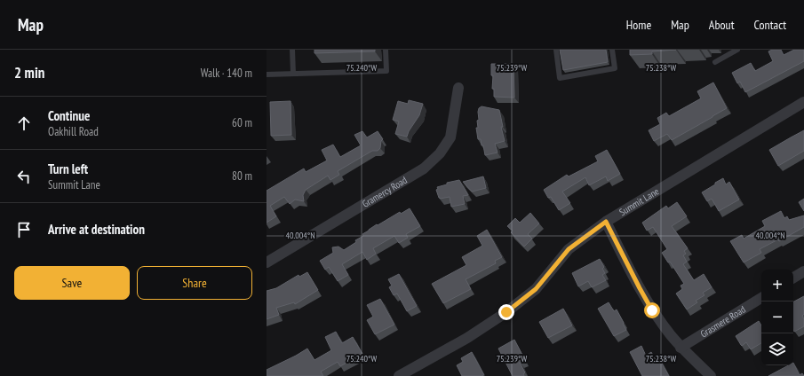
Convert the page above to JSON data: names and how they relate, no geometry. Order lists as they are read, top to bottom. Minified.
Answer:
{"streets":{"street":["Gramercy Road","Summit Lane","Grasmere Road"]},"page":{"header":"Map","nav":["Home","Map","About","Contact"],"heading":["2 min","Walk · 140 m"],"list":[["Continue","Oakhill Road","60 m"],["Turn left","Summit Lane","80 m"],"Arrive at destination"],"buttons":["Save","Share"],"map_buttons":["+","−"]},"coordinates":["75.240°W","75.239°W","75.238°W","40.004°N"]}
